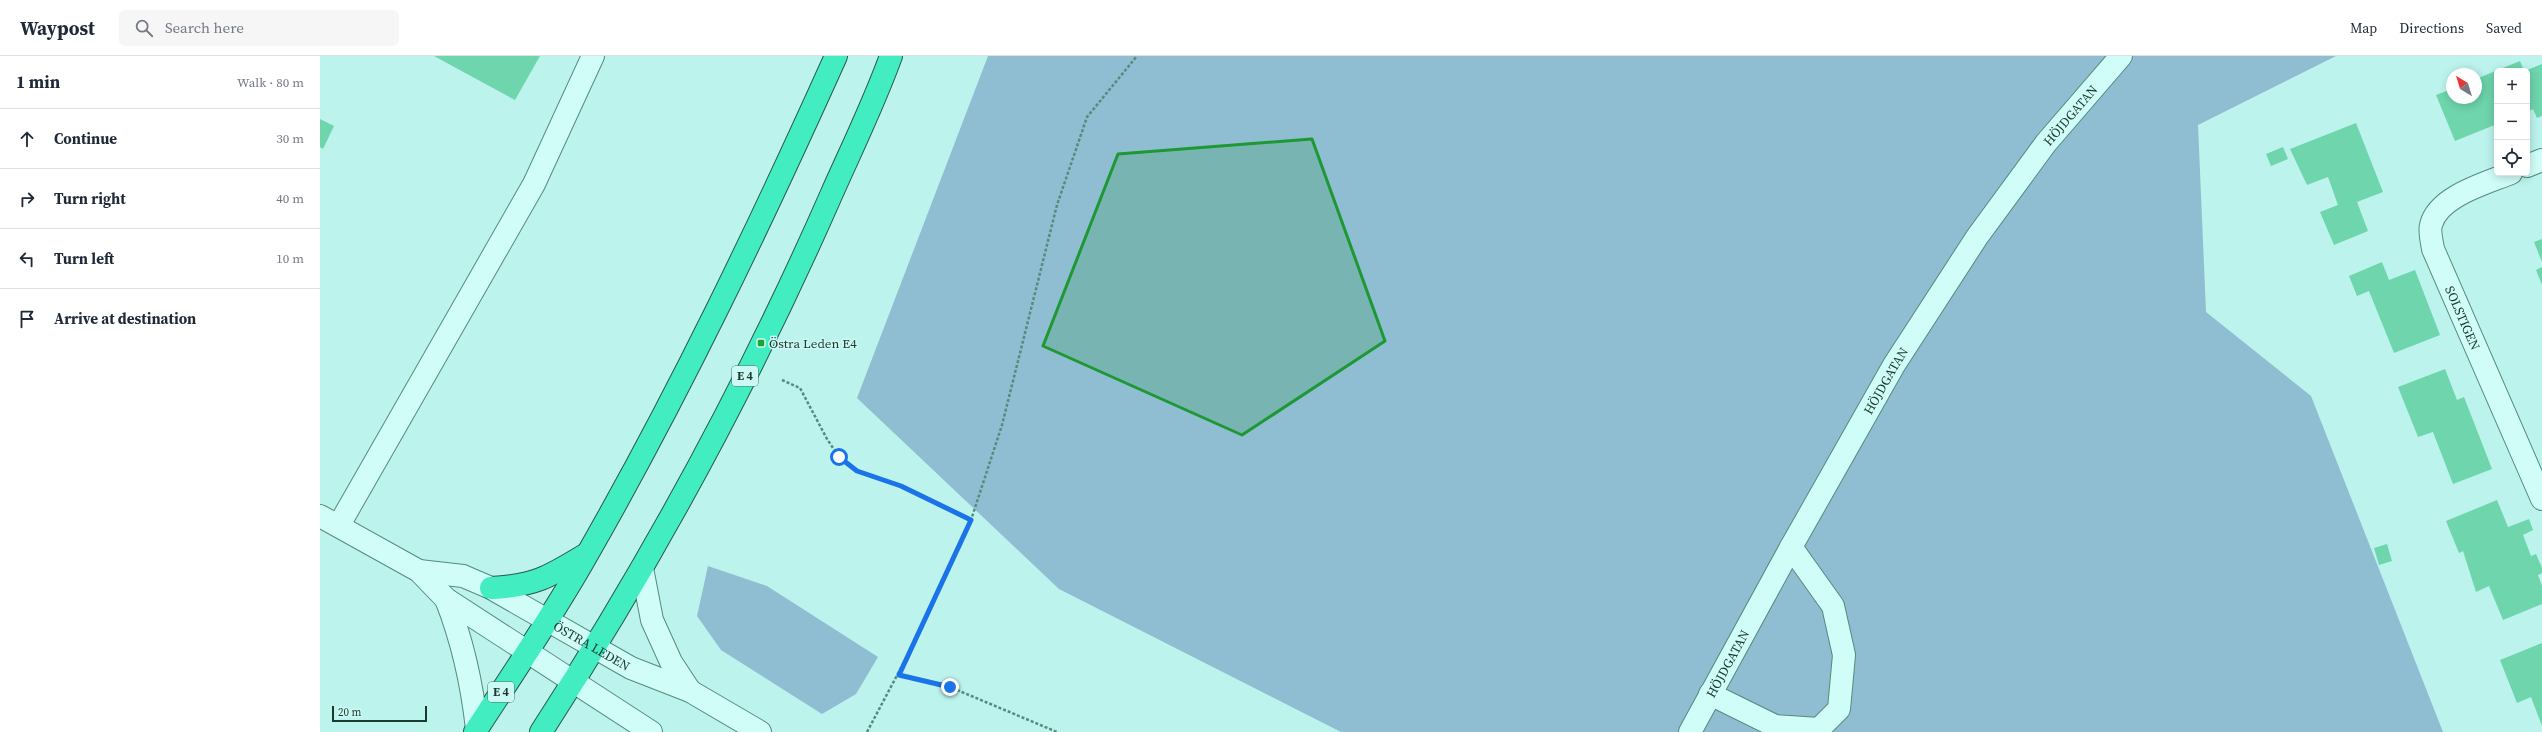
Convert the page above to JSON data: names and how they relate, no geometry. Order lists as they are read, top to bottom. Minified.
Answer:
{"streets":{"highway":["E 4"],"street":["HÖJDGATAN","SOLSTIGEN","ÖSTRA LEDEN"]},"crossings":[["E 4","ÖSTRA LEDEN"]],"places":{"transit":["Östra Leden E4"]},"scale_bar":"20 m","north":"top left","page":{"header":"Waypost","search":"Search here","nav":["Map","Directions","Saved"],"heading":["1 min","Walk · 80 m"],"map_buttons":["+","−"],"list":[["Continue","30 m"],["Turn right","40 m"],["Turn left","10 m"],"Arrive at destination"],"scale":"20 m"}}
